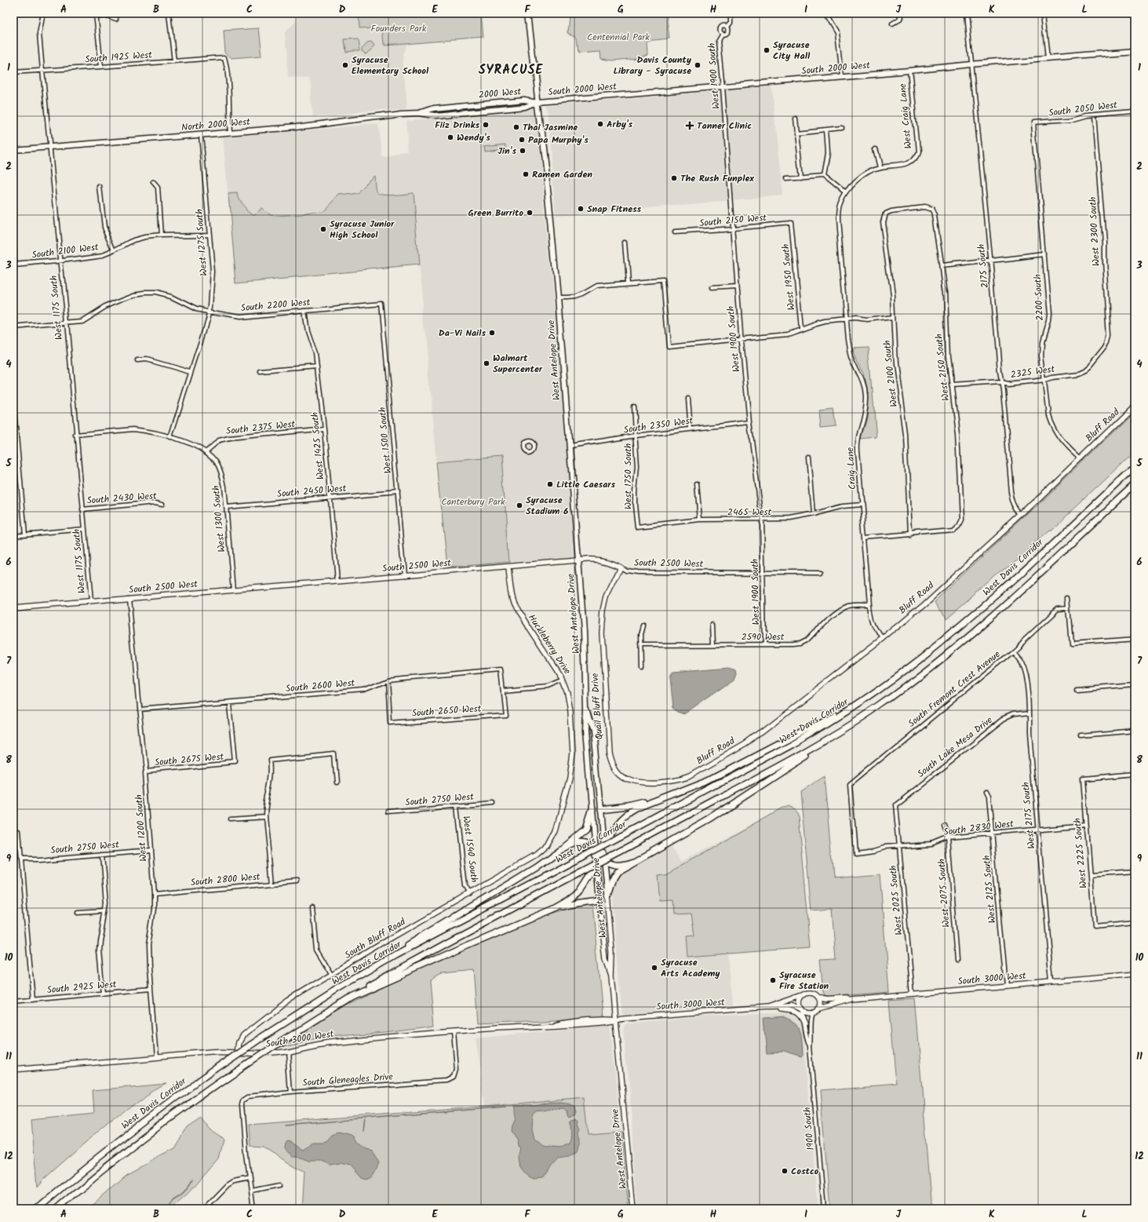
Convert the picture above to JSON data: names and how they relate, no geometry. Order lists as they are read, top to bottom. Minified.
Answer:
{"streets":{"highway":["West Davis Corridor"],"main road":["South 2000 West","2000 West","North 2000 West","West Antelope Drive"],"street":["South 1925 West","West 1900 South","South 2050 West","West Craig Lane","South 2150 West","West 2300 South","West 1275 South","South 2100 West","2175 South","West 1950 South","2200 South","South 2200 West","West 1175 South","West 2150 South","2325 West","West 2100 South","South 2350 West","Bluff Road","South 2375 West","West 1500 South","West 1425 South","Craig Lane","West 1750 South","South 2450 West","South 2430 West","2465 West","West 1300 South","South 2500 West","2590 West","Huckleberry Drive","South 2600 West","South Fremont Crest Avenue","Quail Bluff Drive","South 2650 West","South Lake Mesa Drive","South 2675 West","South 2750 West","West 2175 South","West 1200 South","South 2830 West","West 1540 South","West 2225 South","South 2800 West","West 2125 South","West 2075 South","West 2025 South","South Bluff Road","South 3000 West","South 2925 West","South Gleneagles Drive","1900 South"]},"crossings":[["South 1925 West","North 2000 West"],["South 1925 West","West 1175 South"],["South 2000 West","West 1900 South"],["South 2000 West","2000 West"],["South 2000 West","West Craig Lane"],["South 2000 West","2175 South"],["South 2000 West","West Antelope Drive"],["West 1900 South","South 2150 West"],["West 1900 South","South 2350 West"],["West 1900 South","2465 West"],["West 1900 South","South 2500 West"],["West 1900 South","2590 West"],["2000 West","North 2000 West"],["2000 West","West Antelope Drive"],["South 2050 West","West 2300 South"],["South 2050 West","2200 South"],["North 2000 West","West 1275 South"],["North 2000 West","West 1175 South"],["South 2150 West","West 1950 South"],["West 2300 South","2325 West"],["West 1275 South","South 2100 West"],["West 1275 South","South 2200 West"],["South 2100 West","West 1175 South"],["2175 South","2325 West"],["2175 South","Bluff Road"],["2200 South","2325 West"],["2200 South","Bluff Road"],["South 2200 West","West 1175 South"],["South 2200 West","West 1500 South"],["South 2200 West","West 1425 South"],["West 1175 South","South 2430 West"],["West 1175 South","South 2500 West"],["West Antelope Drive","South 2350 West"],["West Antelope Drive","South 2500 West"],["West Antelope Drive","South 3000 West"],["West 2150 South","2325 West"],["West 2150 South","West 2100 South"],["South 2350 West","West 1750 South"],["Bluff Road","Craig Lane"],["Bluff Road","Quail Bluff Drive"],["South 2375 West","West 1425 South"],["South 2375 West","West 1300 South"],["West 1500 South","South 2450 West"],["West 1500 South","South 2500 West"],["West 1425 South","South 2450 West"],["West 1425 South","South 2500 West"],["Craig Lane","2465 West"],["Craig Lane","2590 West"],["West 1750 South","2465 West"],["South 2450 West","West 1300 South"],["West 1300 South","South 2500 West"],["South 2500 West","Huckleberry Drive"],["South 2500 West","Quail Bluff Drive"],["South 2500 West","West 1200 South"],["Huckleberry Drive","South Bluff Road"],["South 2600 West","South 2650 West"],["South 2600 West","South 2675 West"],["South 2600 West","West 1200 South"],["South Fremont Crest Avenue","West 2175 South"],["South Fremont Crest Avenue","South 2830 West"],["South Lake Mesa Drive","West 2175 South"],["South Lake Mesa Drive","West 2025 South"],["South 2675 West","West 1200 South"],["South 2750 West","West 1200 South"],["South 2750 West","West 1540 South"],["West 2175 South","South 2830 West"],["West 2175 South","South 3000 West"],["West 1200 South","South 2800 West"],["West 1200 South","South 3000 West"],["West 1200 South","South 2925 West"],["South 2830 West","West 2225 South"],["South 2830 West","West 2125 South"],["South 2830 West","West 2075 South"],["South 2830 West","West 2025 South"],["West 1540 South","South Bluff Road"],["West 2125 South","South 3000 West"],["West 2025 South","South 3000 West"],["South Bluff Road","South 3000 West"],["South 3000 West","South Gleneagles Drive"]],"districts":["SYRACUSE"],"parks":["Founders Park","Centennial Park","Canterbury Park"],"places":{"other":["Syracuse City Hall","Syracuse Elementary School","Davis County Library - Syracuse","Arby's","Fiiz Drinks","Thai Jasmine","Wendy's","Papa Murphy's","Jin's","Ramen Garden","The Rush Funplex","Snap Fitness","Green Burrito","Syracuse Junior High School","Da-Vi Nails","Walmart Supercenter","Little Caesars","Syracuse Stadium 6","Syracuse Arts Academy","Syracuse Fire Station","Costco"],"health":["Tanner Clinic"]},"grid":{"columns":["A","B","C","D","E","F","G","H","I","J","K","L"],"rows":["1","2","3","4","5","6","7","8","9","10","11","12"]}}
